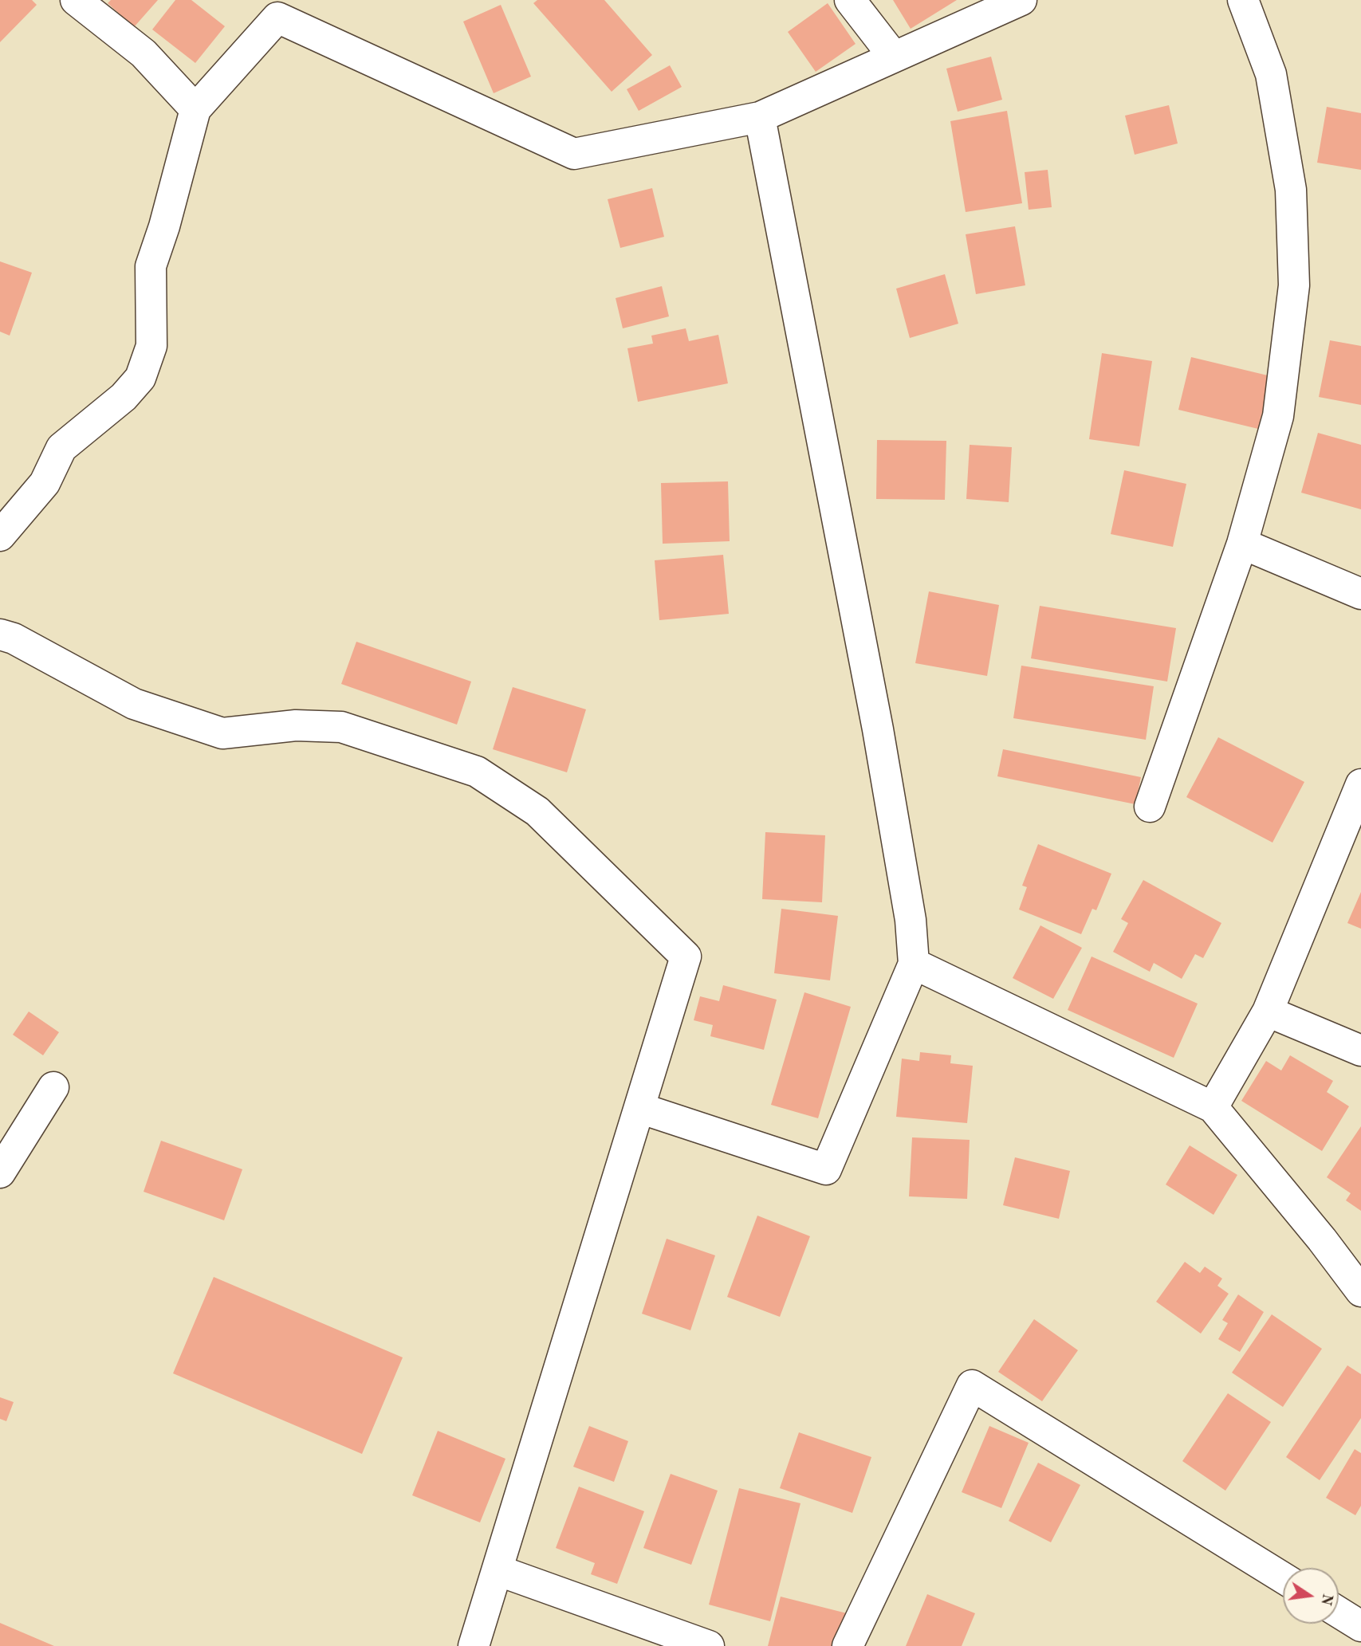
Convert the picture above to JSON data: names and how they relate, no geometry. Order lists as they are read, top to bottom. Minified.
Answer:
{"north":"right"}
